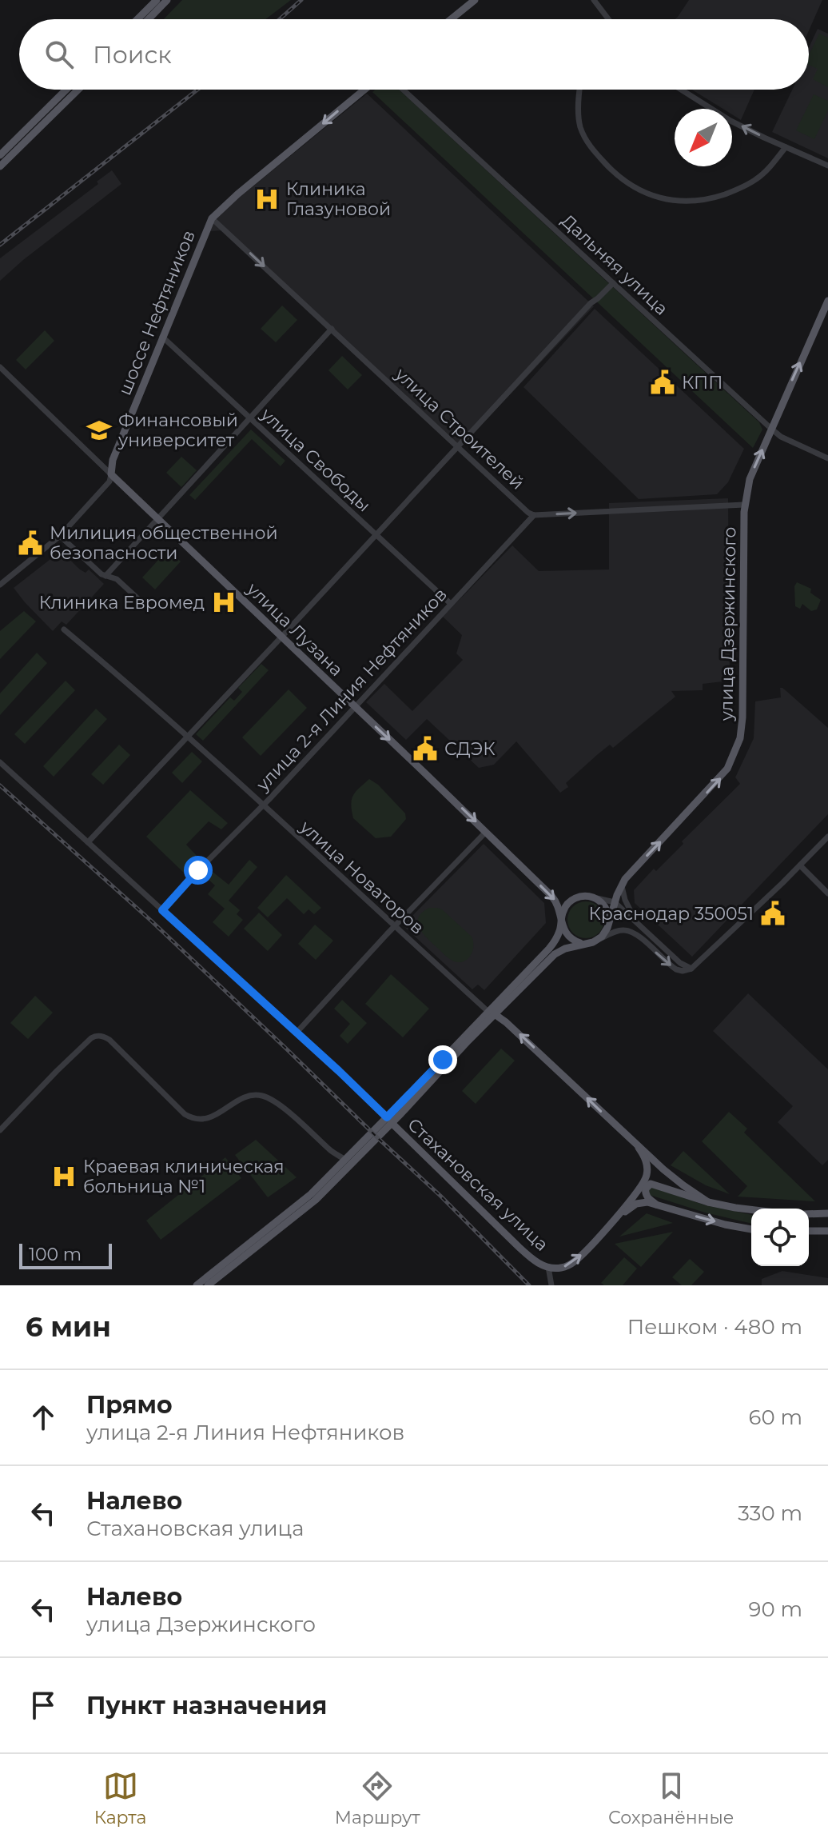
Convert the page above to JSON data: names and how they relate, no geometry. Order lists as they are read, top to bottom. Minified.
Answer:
{"streets":{"main road":["шоссе Нефтяников","улица Дзержинского","улица Лузана","улица Новаторов","Стахановская улица"],"street":["Дальняя улица","улица Строителей","улица Свободы","улица 2-я Линия Нефтяников"]},"crossings":[["Дальняя улица","улица Дзержинского"],["шоссе Нефтяников","улица Строителей"],["шоссе Нефтяников","улица Свободы"],["шоссе Нефтяников","улица Лузана"],["улица Строителей","улица 2-я Линия Нефтяников"],["улица Свободы","улица 2-я Линия Нефтяников"],["улица Дзержинского","улица Лузана"],["улица Лузана","улица 2-я Линия Нефтяников"],["улица 2-я Линия Нефтяников","улица Новаторов"],["улица 2-я Линия Нефтяников","Стахановская улица"],["улица Новаторов","Стахановская улица"]],"one_way":["улица Строителей","улица Дзержинского","улица Лузана"],"places":{"hospital":["Клиника Глазуновой","Клиника Евромед","Краевая клиническая больница №1"],"public building":["КПП","Милиция общественной безопасности","СДЭК","Краснодар 350051"],"school or university":["Финансовый университет"]},"scale_bar":"100 m","north":"bottom left","page":{"search":"Поиск","scale":"100 m","heading":["6 мин","Пешком · 480 m"],"list":[["Прямо","улица 2-я Линия Нефтяников","60 m"],["Налево","Стахановская улица","330 m"],["Налево","улица Дзержинского","90 m"],"Пункт назначения"],"nav":["Карта","Маршрут","Сохранённые"]}}
